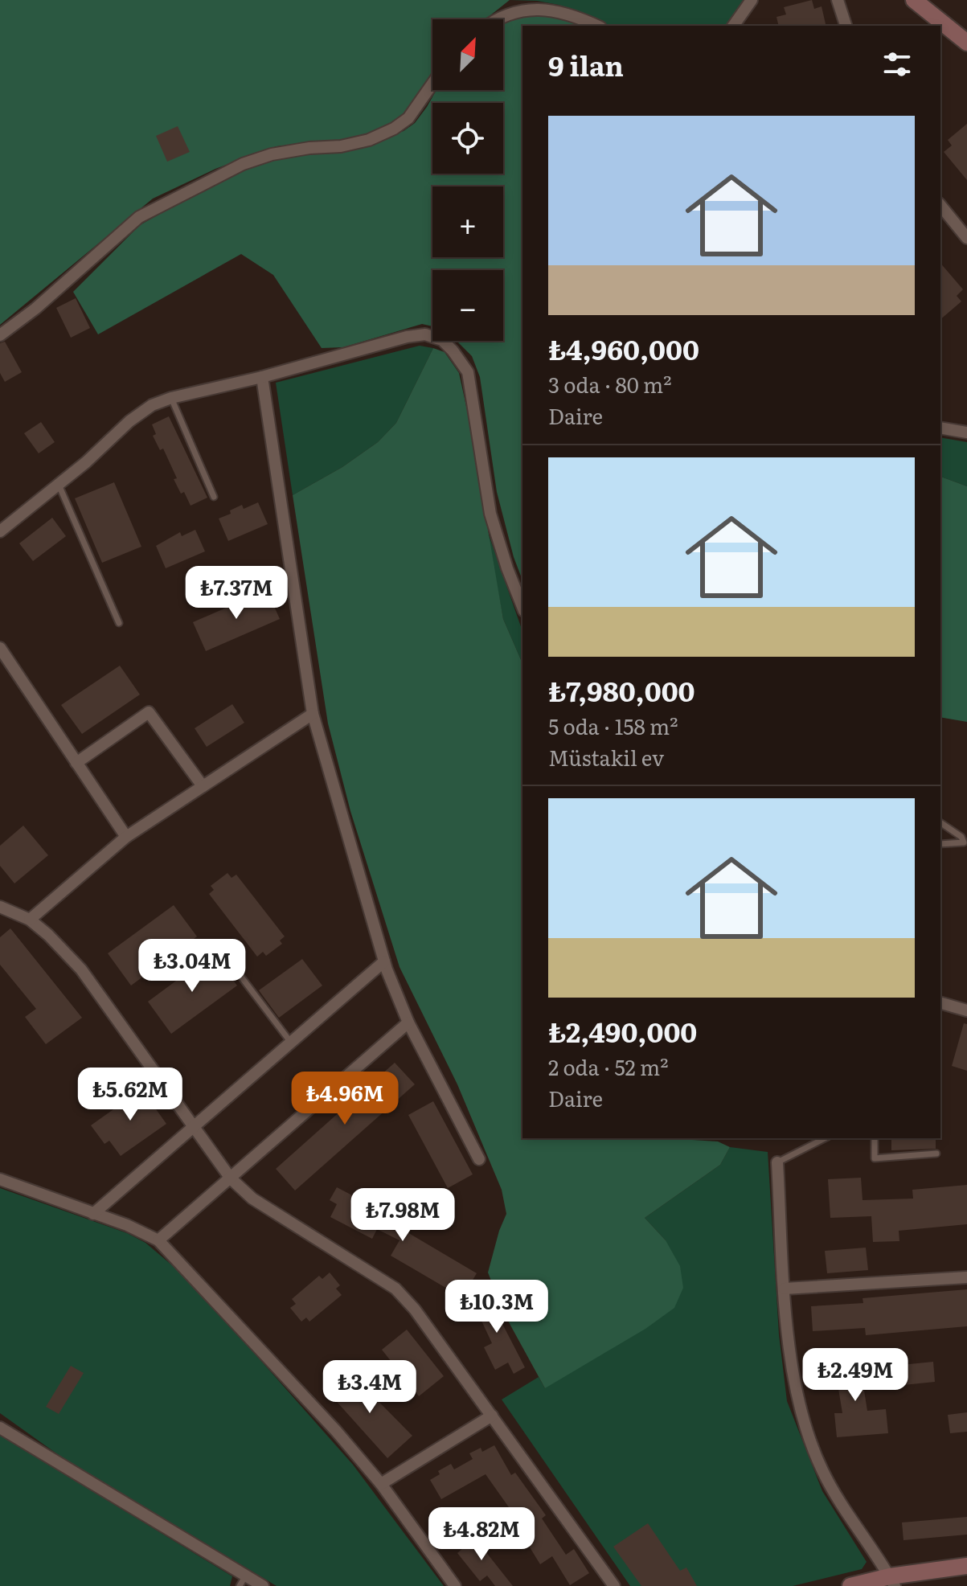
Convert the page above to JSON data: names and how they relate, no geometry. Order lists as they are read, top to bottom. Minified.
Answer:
{"north":"top right","page":{"map_buttons":["+","−"],"heading":"9 ilan","list":[{"name":"₺4,960,000","note":"3 oda · 80 m² · Daire"},{"name":"₺7,980,000","note":"5 oda · 158 m² · Müstakil ev"},{"name":"₺2,490,000","note":"2 oda · 52 m² · Daire"}],"price":["₺7.37M","₺3.04M","₺5.62M","₺4.96M","₺7.98M","₺10.3M","₺2.49M","₺3.4M","₺4.82M"]}}
